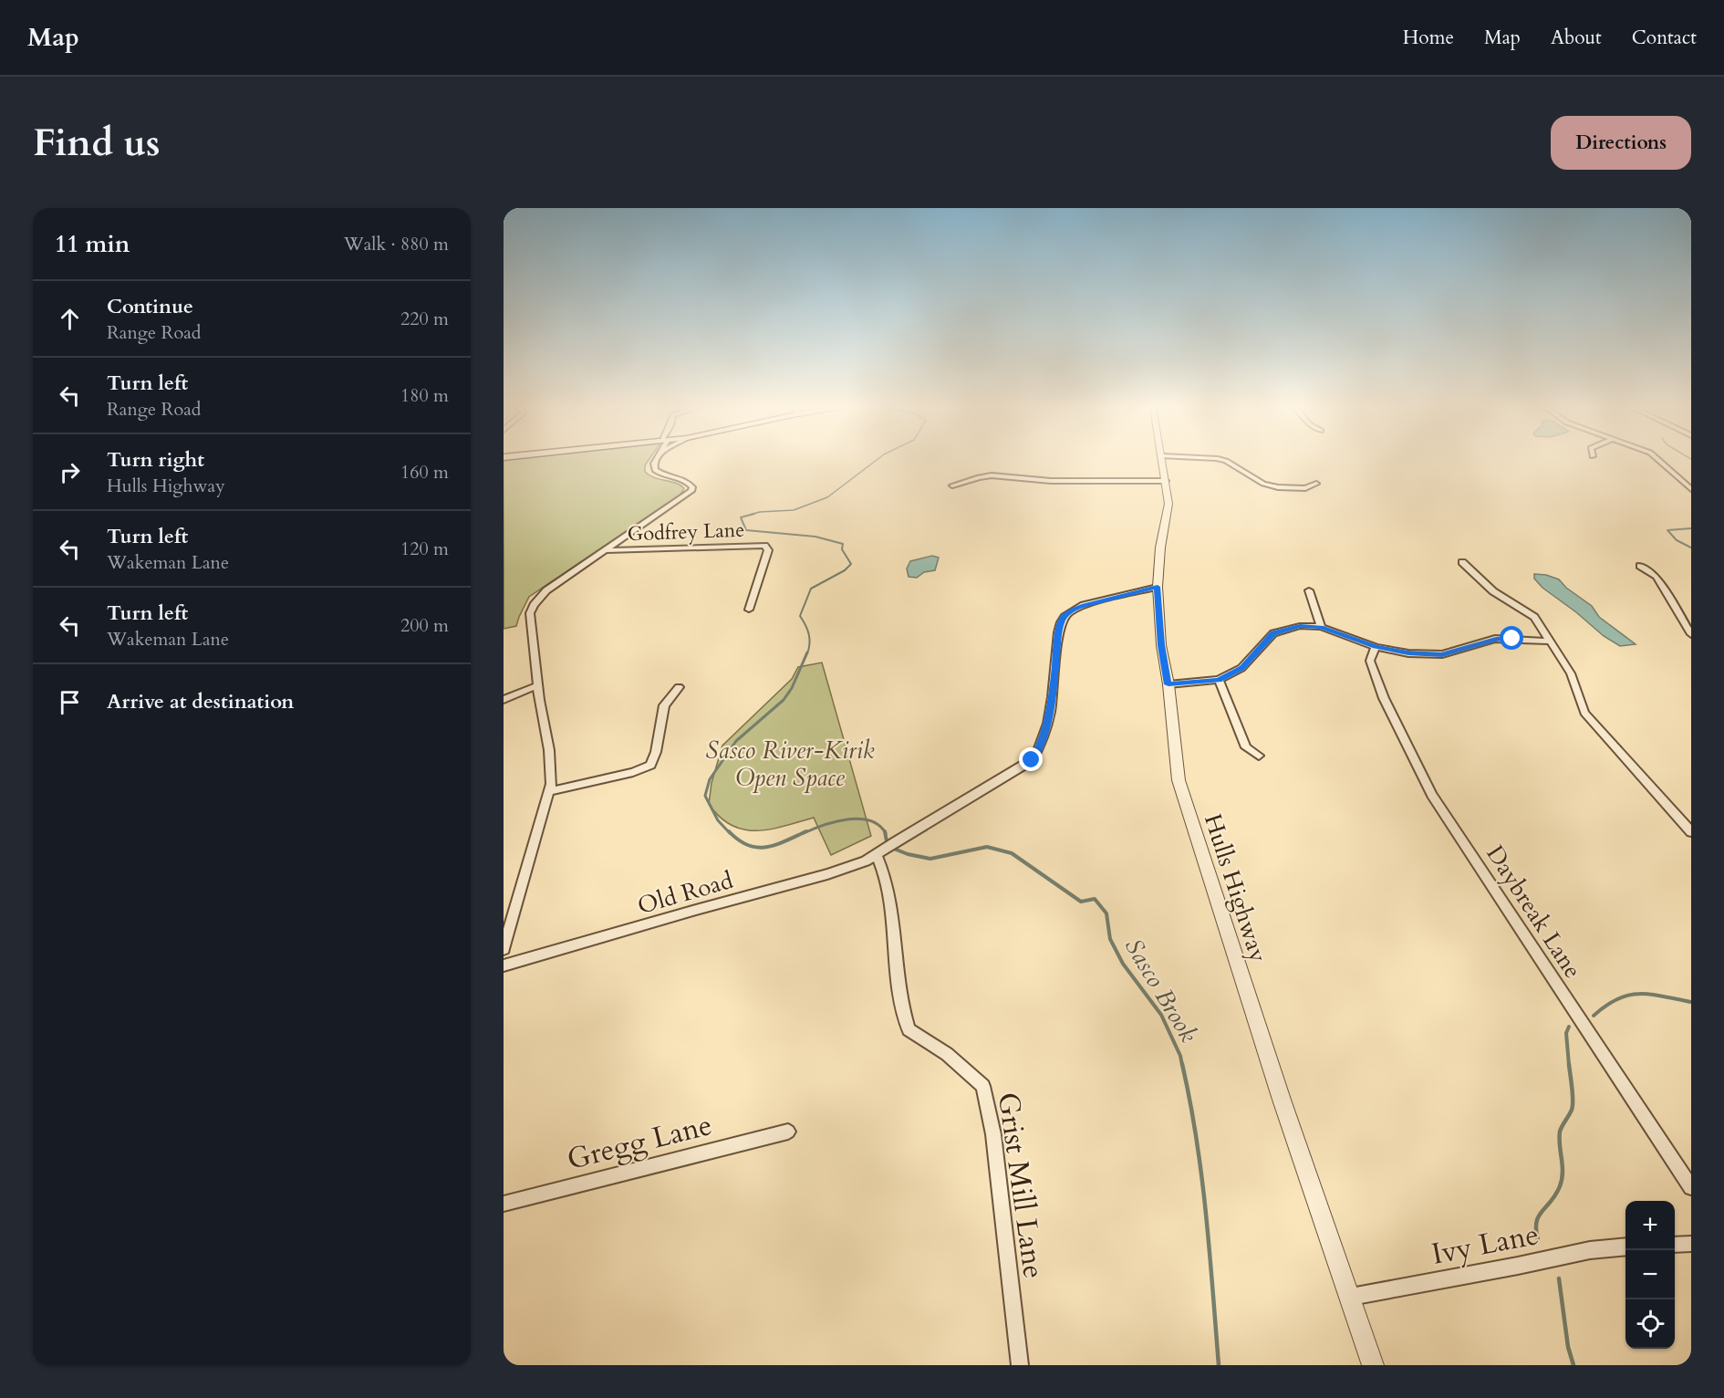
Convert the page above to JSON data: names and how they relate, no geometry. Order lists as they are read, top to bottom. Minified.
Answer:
{"streets":{"street":["Godfrey Lane","Hulls Highway","Old Road","Daybreak Lane","Gregg Lane","Grist Mill Lane","Ivy Lane"]},"crossings":[["Hulls Highway","Old Road"],["Hulls Highway","Ivy Lane"],["Old Road","Grist Mill Lane"]],"water":["Sasco Brook"],"parks":["Sasco River-Kirik Open Space"],"page":{"header":"Map","nav":["Home","Map","About","Contact"],"buttons":"Directions","title":"Find us","heading":["11 min","Walk · 880 m"],"list":[["Continue","Range Road","220 m"],["Turn left","Range Road","180 m"],["Turn right","Hulls Highway","160 m"],["Turn left","Wakeman Lane","120 m"],["Turn left","Wakeman Lane","200 m"],"Arrive at destination"],"map_buttons":["+","−"]}}
